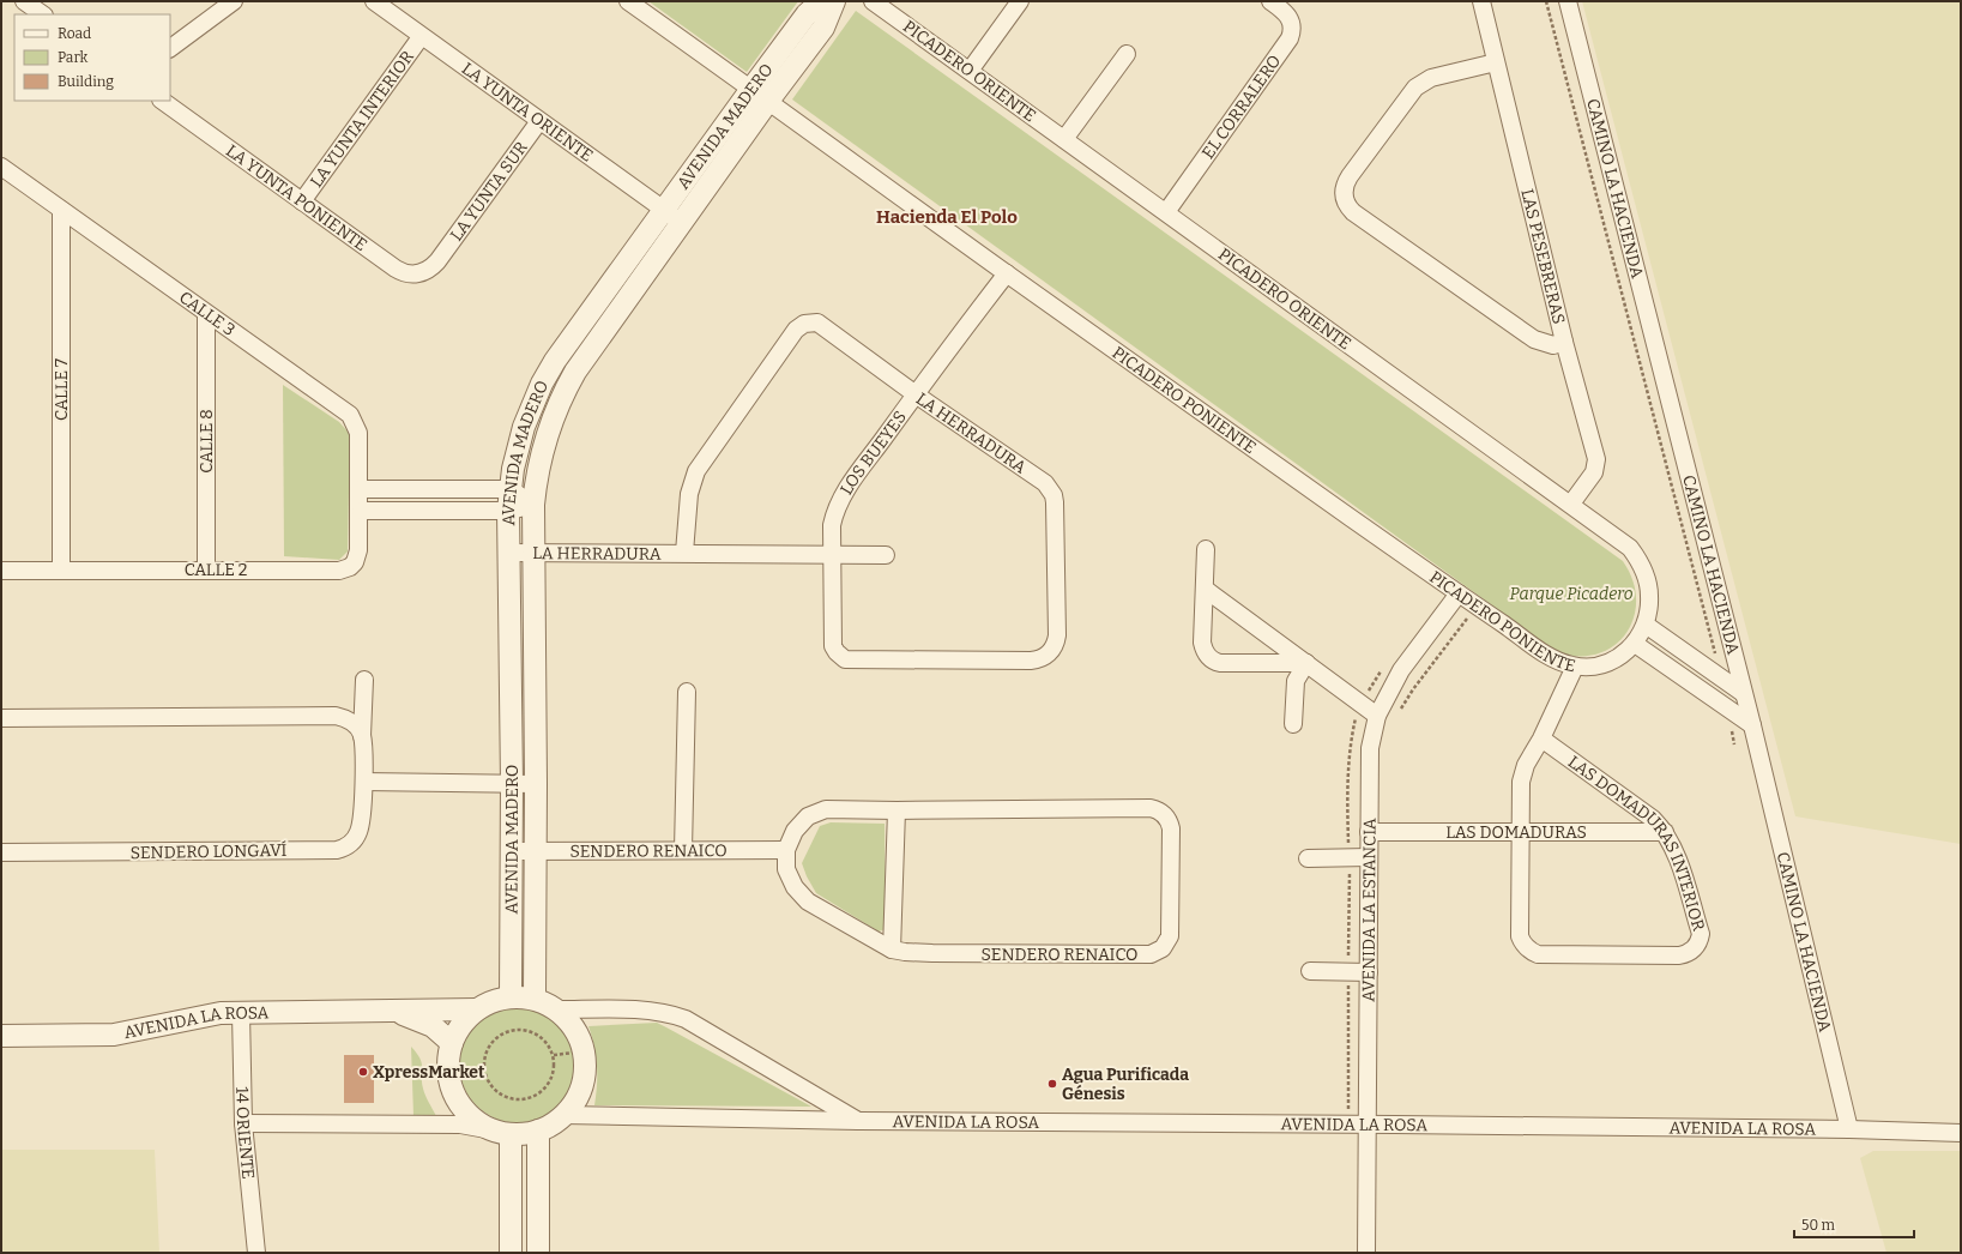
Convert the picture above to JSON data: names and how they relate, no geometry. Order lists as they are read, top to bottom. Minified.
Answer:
{"streets":{"street":["PICADERO ORIENTE","EL CORRALERO","LA YUNTA ORIENTE","LA YUNTA INTERIOR","AVENIDA MADERO","CAMINO LA HACIENDA","LA YUNTA SUR","LA YUNTA PONIENTE","LAS PESEBRERAS","CALLE 3","CALLE 7","PICADERO PONIENTE","LA HERRADURA","CALLE 8","LOS BUEYES","CALLE 2","LAS DOMADURAS","LAS DOMADURAS INTERIOR","SENDERO RENAICO","SENDERO LONGAVÍ","AVENIDA LA ESTANCIA","AVENIDA LA ROSA","14 ORIENTE"]},"crossings":[["PICADERO ORIENTE","EL CORRALERO"],["PICADERO ORIENTE","LAS PESEBRERAS"],["PICADERO ORIENTE","PICADERO PONIENTE"],["LA YUNTA ORIENTE","LA YUNTA INTERIOR"],["LA YUNTA ORIENTE","AVENIDA MADERO"],["LA YUNTA ORIENTE","LA YUNTA SUR"],["LA YUNTA INTERIOR","LA YUNTA PONIENTE"],["AVENIDA MADERO","PICADERO PONIENTE"],["AVENIDA MADERO","LA HERRADURA"],["AVENIDA MADERO","SENDERO RENAICO"],["CAMINO LA HACIENDA","AVENIDA LA ROSA"],["LA YUNTA SUR","LA YUNTA PONIENTE"],["CALLE 3","CALLE 7"],["CALLE 3","CALLE 8"],["CALLE 3","CALLE 2"],["CALLE 7","CALLE 2"],["PICADERO PONIENTE","LOS BUEYES"],["PICADERO PONIENTE","LAS DOMADURAS INTERIOR"],["PICADERO PONIENTE","AVENIDA LA ESTANCIA"],["LA HERRADURA","LOS BUEYES"],["CALLE 8","CALLE 2"],["LAS DOMADURAS","LAS DOMADURAS INTERIOR"],["LAS DOMADURAS","AVENIDA LA ESTANCIA"],["AVENIDA LA ESTANCIA","AVENIDA LA ROSA"],["AVENIDA LA ROSA","14 ORIENTE"]],"districts":["Hacienda El Polo"],"parks":["Parque Picadero"],"places":["XpressMarket","Agua Purificada Génesis"],"legend":["Road","Park","Building"],"scale_bar":"50 m"}
